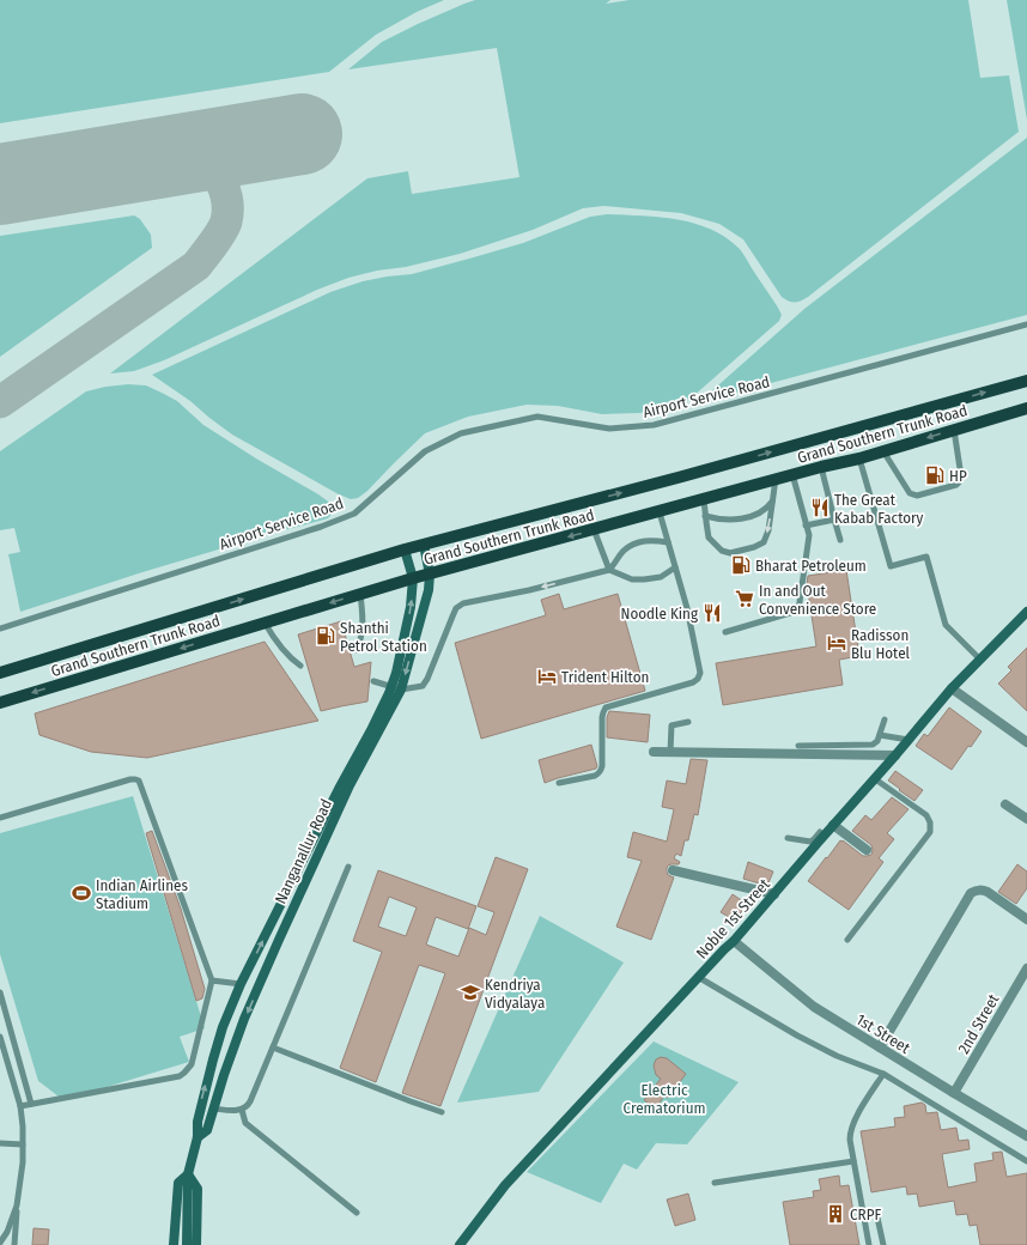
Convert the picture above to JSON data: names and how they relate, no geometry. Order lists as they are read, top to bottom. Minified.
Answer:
{"streets":{"main road":["Grand Southern Trunk Road"],"street":["Nanganallur Road","Noble 1st Street","2nd Street","1st Street"],"lane":["Airport Service Road"]},"crossings":[["Grand Southern Trunk Road","Nanganallur Road"],["Noble 1st Street","1st Street"],["2nd Street","1st Street"]],"parks":["Electric Crematorium"],"places":{"fuel station":["HP","Bharat Petroleum","Shanthi Petrol Station"],"restaurant":["The Great Kabab Factory","Noodle King"],"supermarket":["In and Out Convenience Store"],"hotel":["Radisson Blu Hotel","Trident Hilton"],"sports":["Indian Airlines Stadium"],"school or university":["Kendriya Vidyalaya"],"building":["CRPF"]}}
